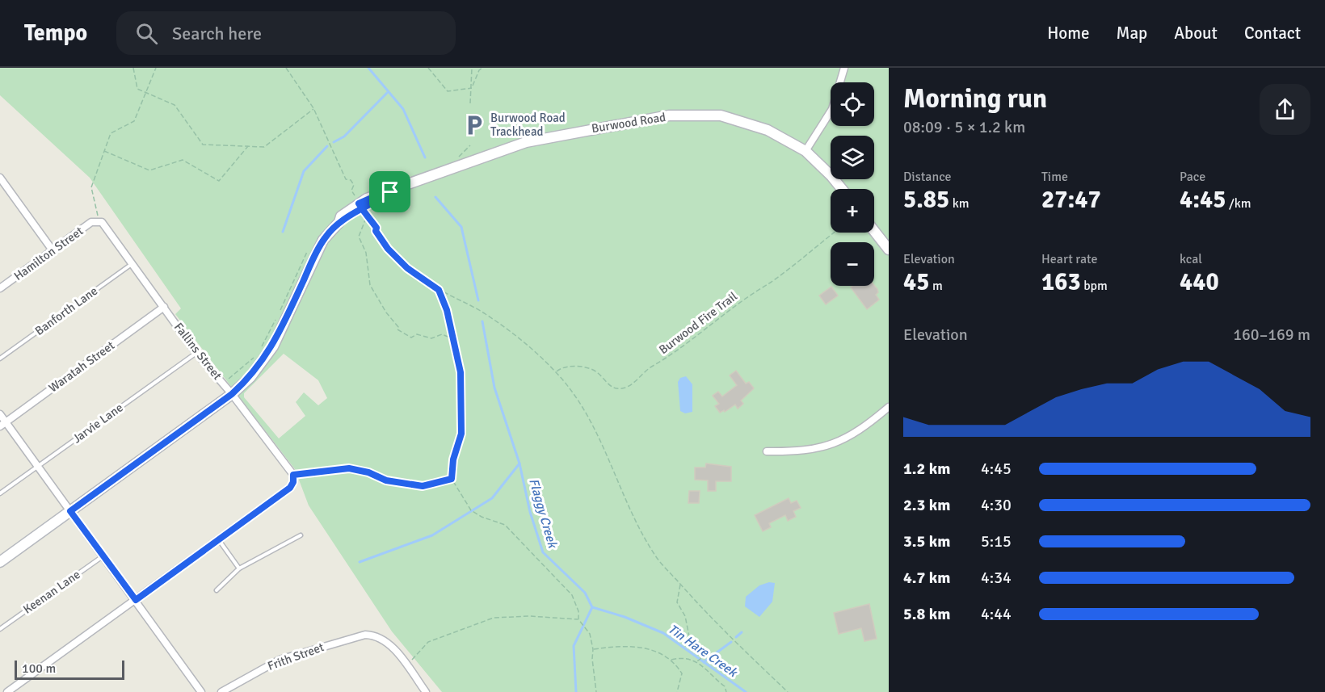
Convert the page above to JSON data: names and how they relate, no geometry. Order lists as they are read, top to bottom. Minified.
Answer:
{"streets":{"main road":["Burwood Road"],"street":["Hamilton Street","Fallins Street","Waratah Street","Frith Street"],"lane":["Banforth Lane","Jarvie Lane","Keenan Lane"],"path":["Burwood Fire Trail"]},"crossings":[["Burwood Road","Fallins Street"],["Hamilton Street","Fallins Street"],["Banforth Lane","Fallins Street"],["Fallins Street","Waratah Street"],["Fallins Street","Jarvie Lane"]],"water":["Flaggy Creek","Tin Hare Creek"],"places":{"parking":["Burwood Road Trackhead"]},"scale_bar":"100 m","page":{"header":"Tempo","search":"Search here","nav":["Home","Map","About","Contact"],"heading":["Morning run","08:09 · 5 × 1.2 km"],"map_buttons":["+","−"],"stats":[["Distance","5.85 km"],["Time","27:47"],["Pace","4:45 /km"],["Elevation","45 m"],["Heart rate","163 bpm"],["kcal","440"]],"chart":["Elevation","160–169 m"],"list":[{"name":"1.2 km","note":"4:45"},{"name":"2.3 km","note":"4:30"},{"name":"3.5 km","note":"5:15"},{"name":"4.7 km","note":"4:34"},{"name":"5.8 km","note":"4:44"}],"scale":"100 m"}}
